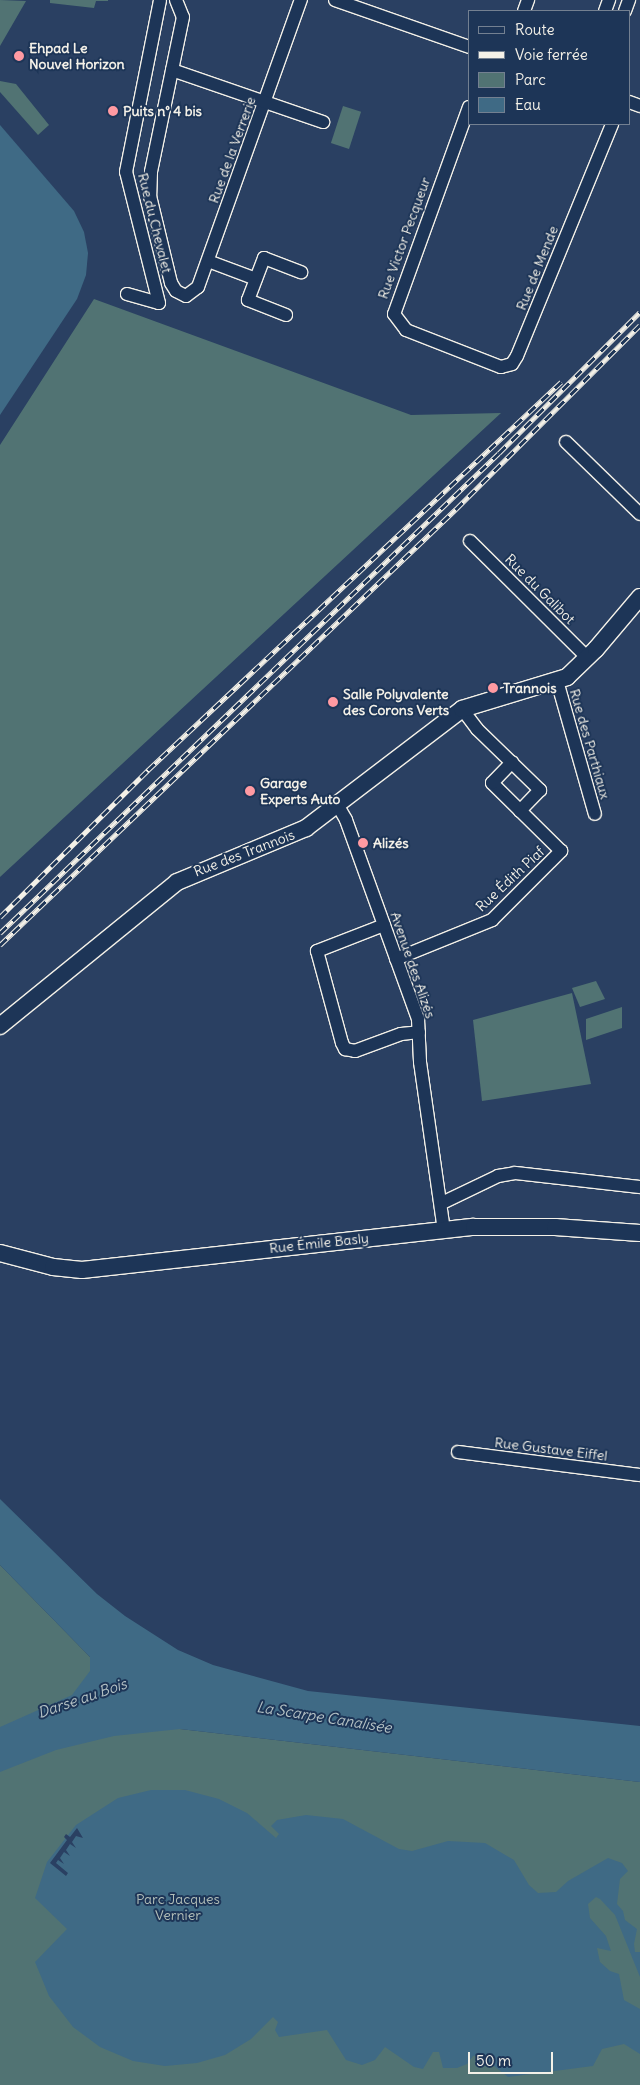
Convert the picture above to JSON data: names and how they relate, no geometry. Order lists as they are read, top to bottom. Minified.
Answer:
{"streets":{"street":["Rue de la Verrerie","Rue du Chevalet","Rue Victor Pecqueur","Rue de Mende","Rue du Galibot","Rue des Parthiaux","Rue des Trannois","Rue Édith Piaf","Avenue des Alizés","Rue Émile Basly","Rue Gustave Eiffel"]},"crossings":[["Rue Victor Pecqueur","Rue de Mende"],["Rue du Galibot","Rue des Trannois"],["Rue des Parthiaux","Rue des Trannois"],["Rue des Trannois","Avenue des Alizés"],["Rue Édith Piaf","Avenue des Alizés"],["Avenue des Alizés","Rue Émile Basly"]],"water":["Darse au Bois","La Scarpe Canalisée"],"parks":["Parc Jacques Vernier"],"places":["Ehpad Le Nouvel Horizon","Puits n° 4 bis","Trannois","Salle Polyvalente des Corons Verts","Garage Experts Auto","Alizés"],"legend":["Route","Voie ferrée","Parc","Eau"],"scale_bar":"50 m"}
